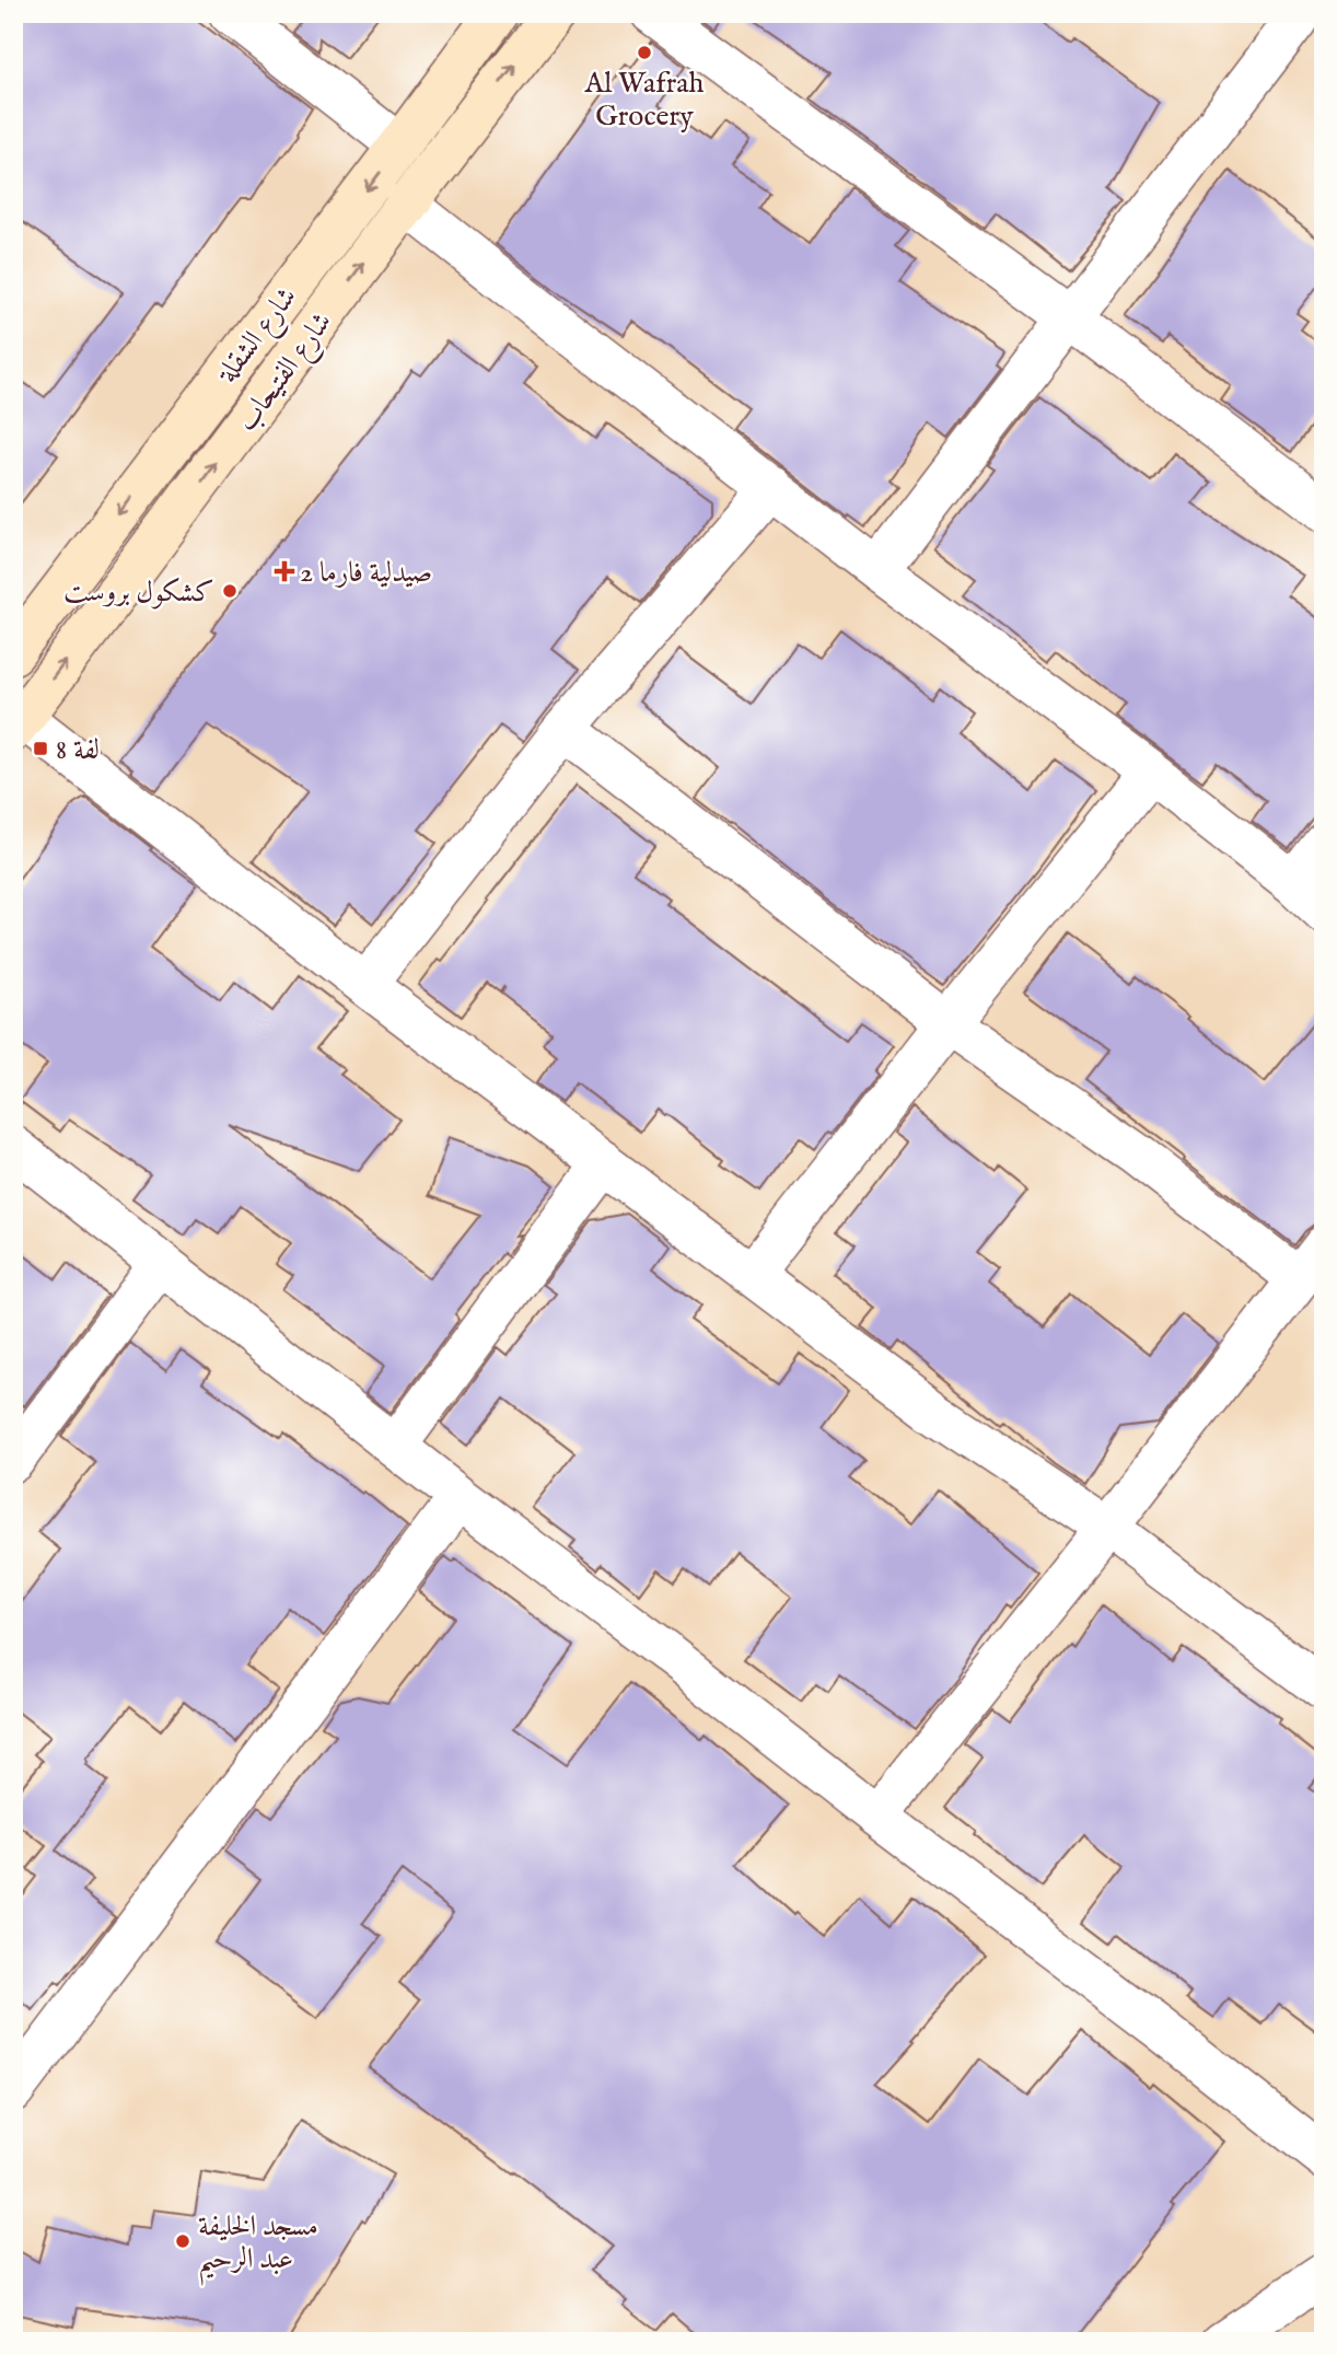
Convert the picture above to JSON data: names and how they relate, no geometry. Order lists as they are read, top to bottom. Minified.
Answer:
{"streets":{"main road":["شارع الشقلة","شارع الفتيحاب"]},"one_way":["شارع الشقلة","شارع الفتيحاب"],"places":{"other":["Al Wafrah Grocery","كشكول بروست","مسجد الخليفة عبد الرحيم"],"health":["صيدلية فارما 2"],"transit":["لفة 8"]}}
